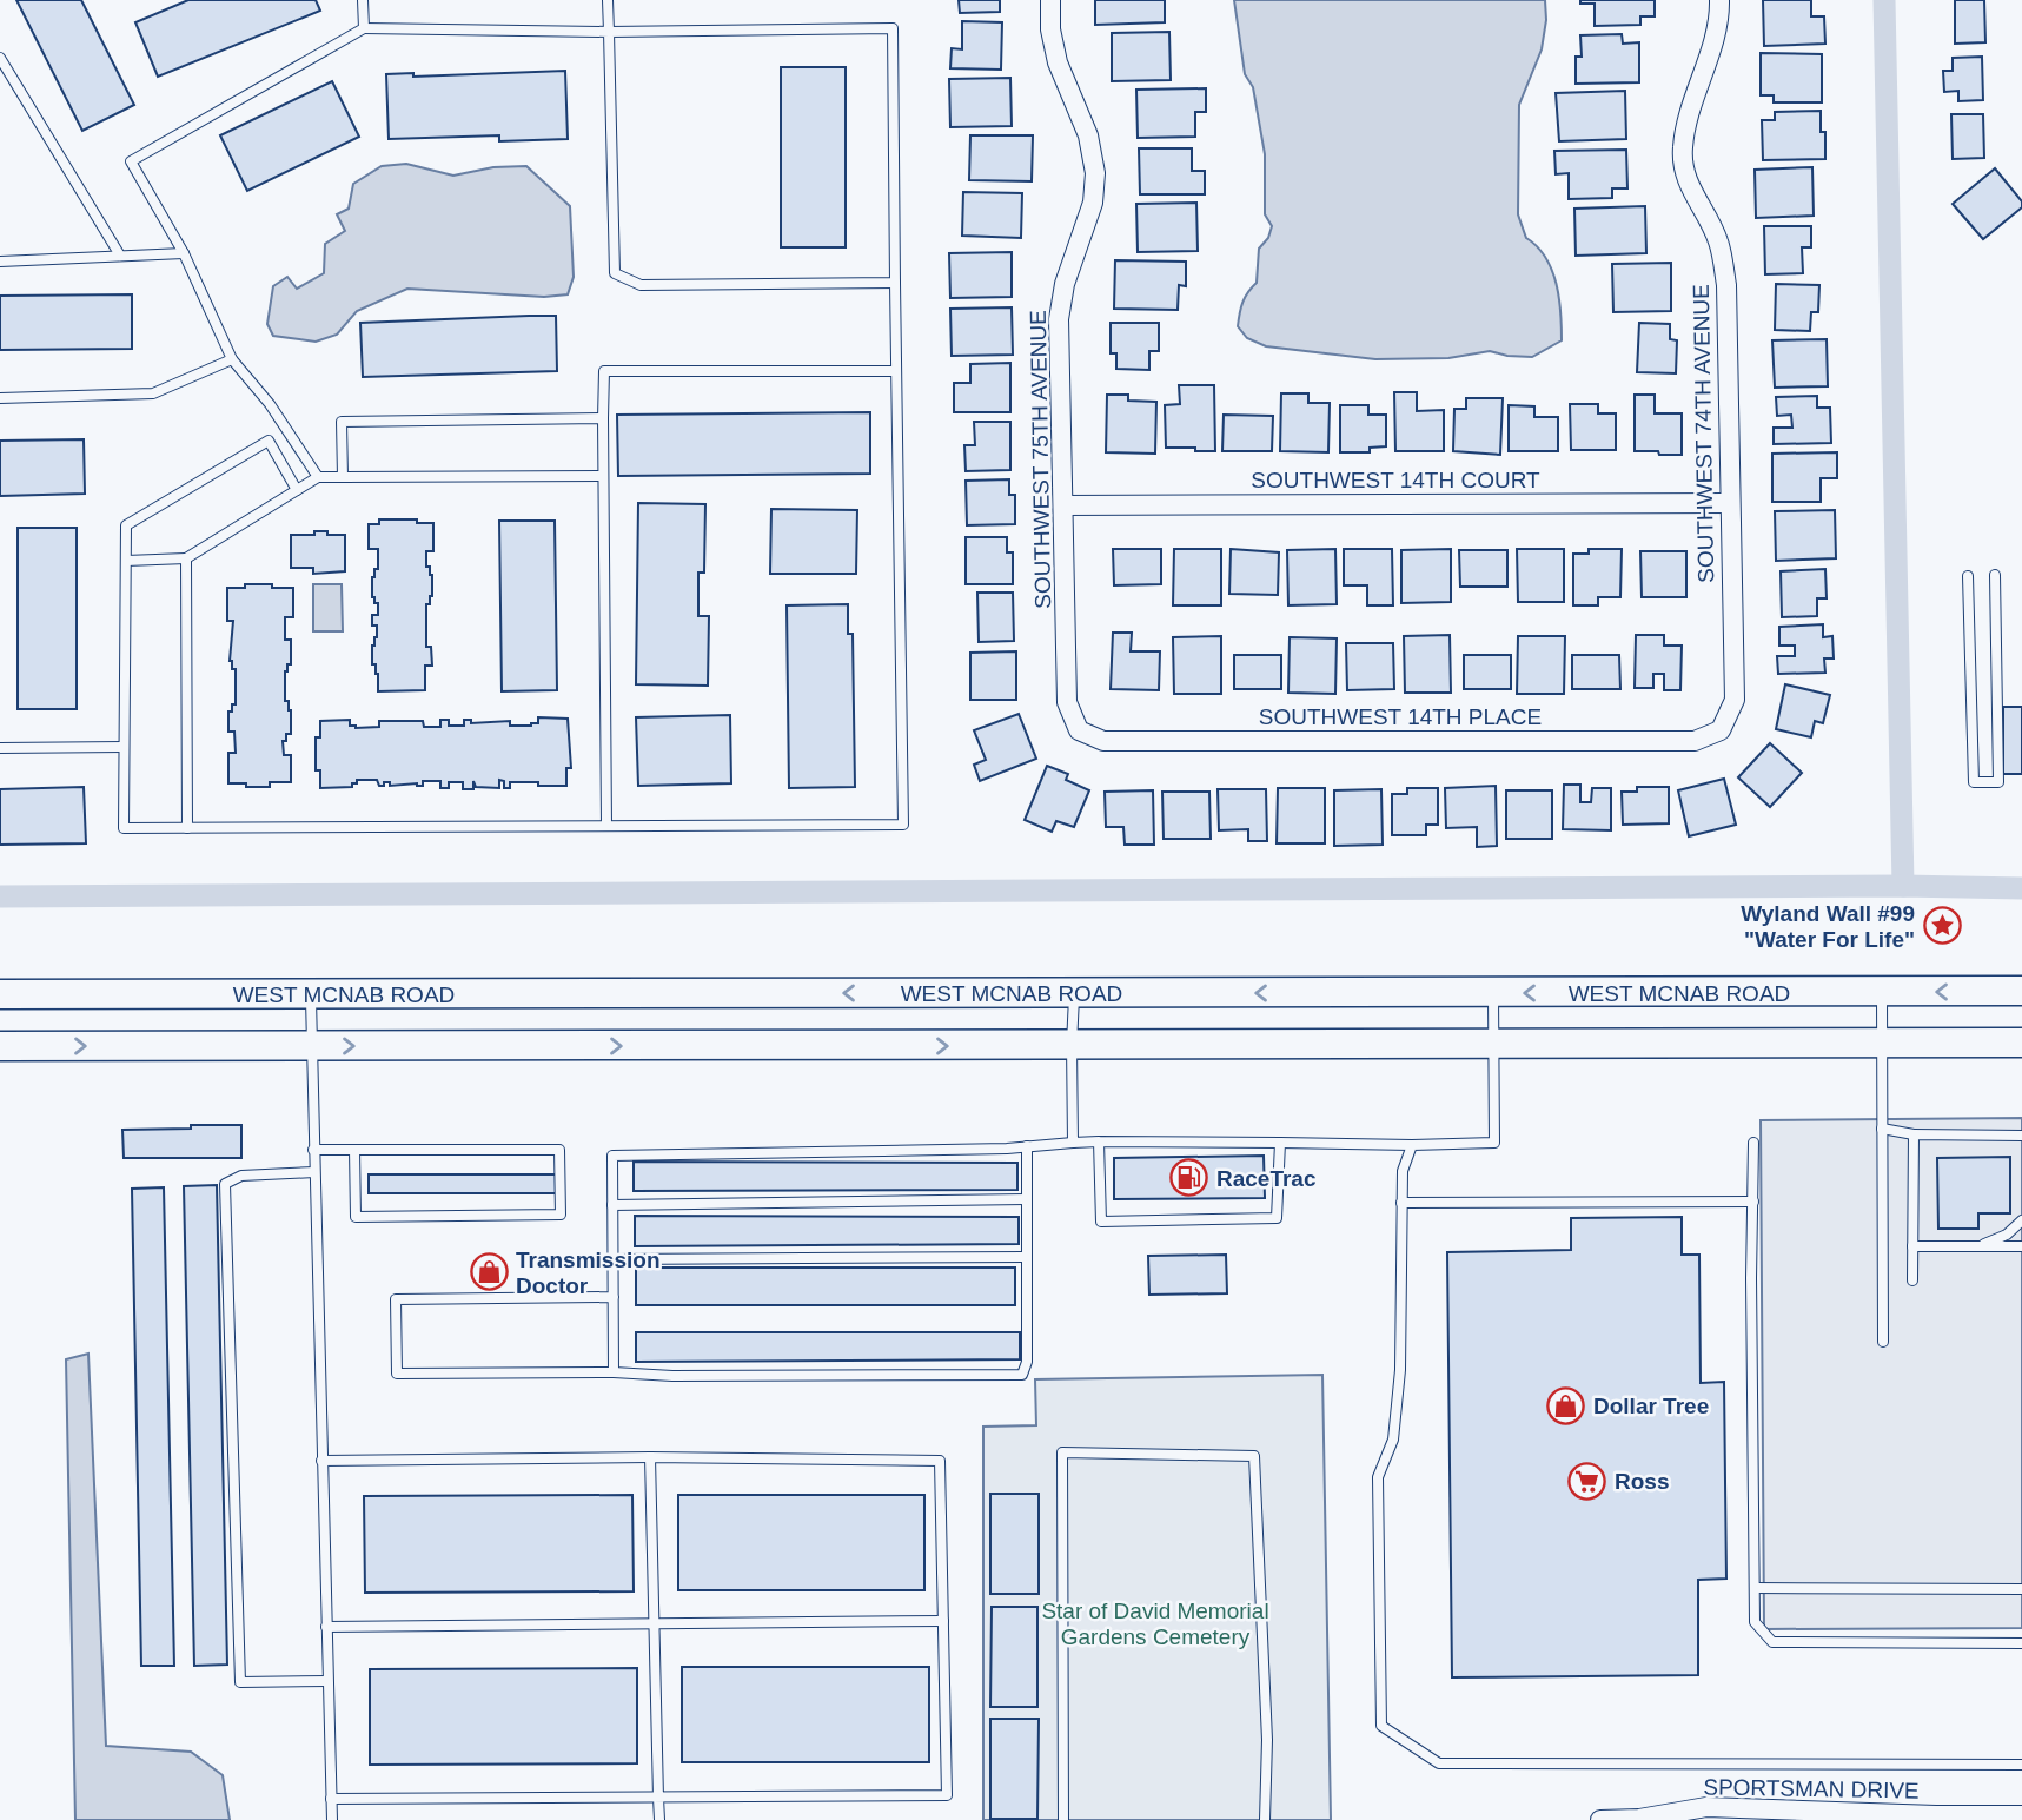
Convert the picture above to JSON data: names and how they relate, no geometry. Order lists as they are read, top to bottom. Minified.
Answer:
{"streets":{"main road":["WEST MCNAB ROAD"],"street":["SOUTHWEST 74TH AVENUE","SOUTHWEST 75TH AVENUE","SOUTHWEST 14TH COURT","SOUTHWEST 14TH PLACE","SPORTSMAN DRIVE"]},"crossings":[["SOUTHWEST 74TH AVENUE","SOUTHWEST 14TH COURT"],["SOUTHWEST 74TH AVENUE","SOUTHWEST 14TH PLACE"],["SOUTHWEST 75TH AVENUE","SOUTHWEST 14TH COURT"],["SOUTHWEST 75TH AVENUE","SOUTHWEST 14TH PLACE"]],"parks":["Star of David Memorial Gardens Cemetery"],"places":{"place":["Wyland Wall #99 \"Water For Life\""],"fuel station":["RaceTrac"],"shop":["Transmission Doctor","Dollar Tree"],"supermarket":["Ross"]}}
